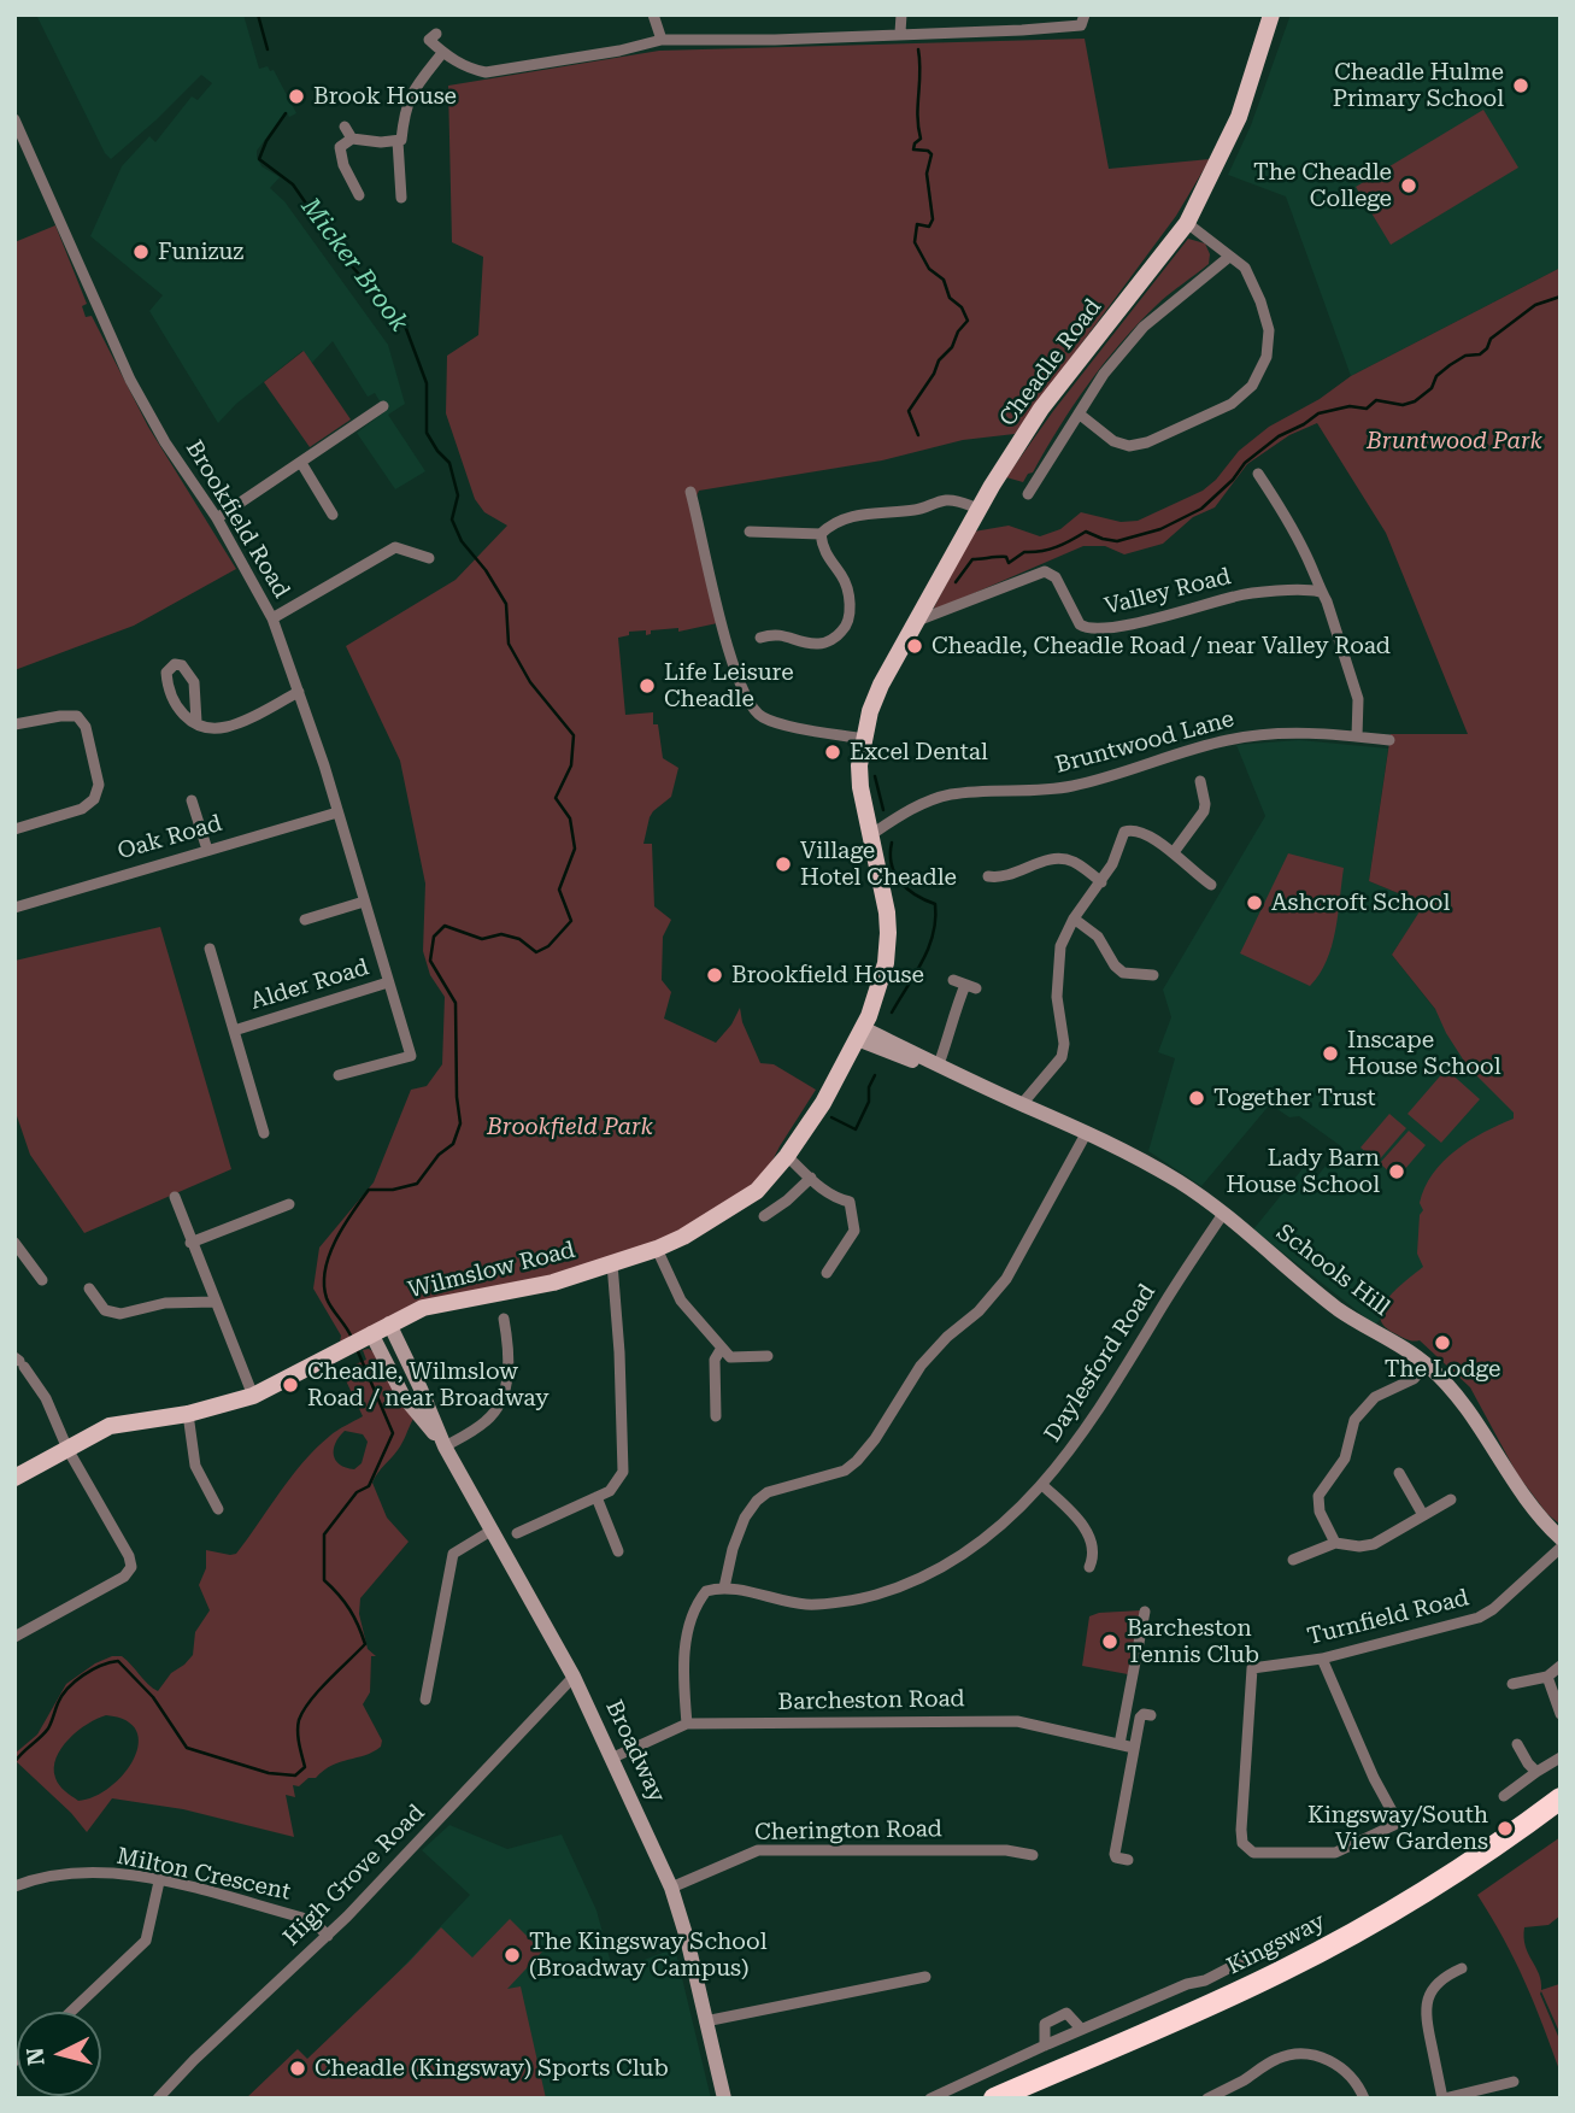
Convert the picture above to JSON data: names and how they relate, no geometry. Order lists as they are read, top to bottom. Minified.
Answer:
{"streets":{"highway":["Kingsway"],"main road":["Cheadle Road","Wilmslow Road"],"street":["Brookfield Road","Valley Road","Bruntwood Lane","Oak Road","Alder Road","Schools Hill","Daylesford Road","Turnfield Road","Barcheston Road","Broadway","Cherington Road","Milton Crescent","High Grove Road"]},"crossings":[["Cheadle Road","Valley Road"],["Cheadle Road","Wilmslow Road"],["Brookfield Road","Oak Road"],["Brookfield Road","Alder Road"],["Bruntwood Lane","Wilmslow Road"],["Wilmslow Road","Schools Hill"],["Wilmslow Road","Broadway"],["Schools Hill","Daylesford Road"],["Barcheston Road","Broadway"],["Broadway","Cherington Road"],["Broadway","High Grove Road"],["Milton Crescent","High Grove Road"]],"water":["Micker Brook"],"parks":["Bruntwood Park","Brookfield Park"],"places":["Cheadle Hulme Primary School","Brook House","The Cheadle College","Funizuz","Cheadle, Cheadle Road / near Valley Road","Life Leisure Cheadle","Excel Dental","Village Hotel Cheadle","Ashcroft School","Brookfield House","Inscape House School","Together Trust","Lady Barn House School","The Lodge","Cheadle, Wilmslow Road / near Broadway","Barcheston Tennis Club","Kingsway/South View Gardens","The Kingsway School (Broadway Campus)","Cheadle (Kingsway) Sports Club"],"north":"left"}
